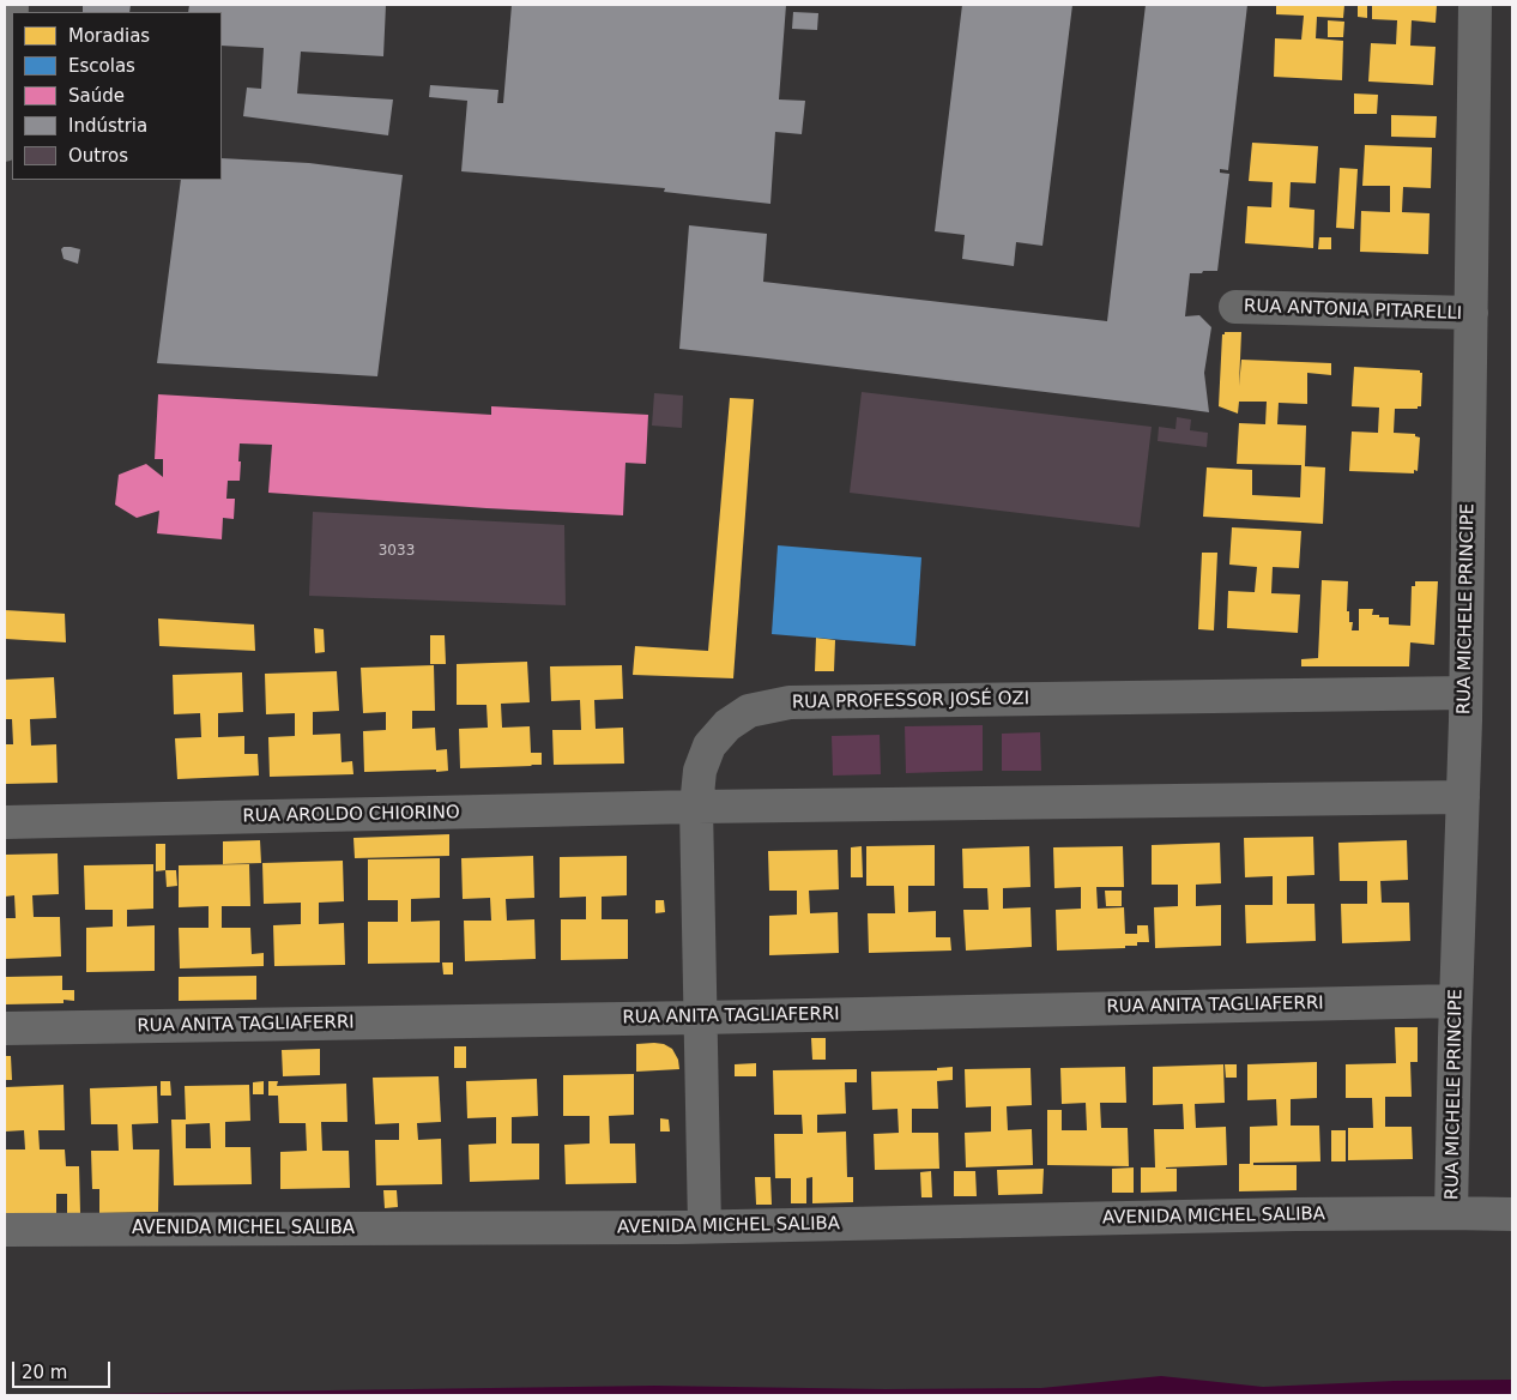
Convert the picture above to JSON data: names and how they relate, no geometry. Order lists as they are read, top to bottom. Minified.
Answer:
{"streets":{"street":["RUA ANTONIA PITARELLI","RUA MICHELE PRINCIPE","RUA PROFESSOR JOSÉ OZI","RUA AROLDO CHIORINO","RUA ANITA TAGLIAFERRI","AVENIDA MICHEL SALIBA"]},"crossings":[["RUA ANTONIA PITARELLI","RUA MICHELE PRINCIPE"],["RUA MICHELE PRINCIPE","RUA PROFESSOR JOSÉ OZI"],["RUA MICHELE PRINCIPE","RUA AROLDO CHIORINO"],["RUA MICHELE PRINCIPE","RUA ANITA TAGLIAFERRI"],["RUA MICHELE PRINCIPE","AVENIDA MICHEL SALIBA"],["RUA PROFESSOR JOSÉ OZI","RUA AROLDO CHIORINO"],["RUA PROFESSOR JOSÉ OZI","RUA ANITA TAGLIAFERRI"],["RUA PROFESSOR JOSÉ OZI","AVENIDA MICHEL SALIBA"]],"house_numbers":["3033"],"legend":["Moradias","Escolas","Saúde","Indústria","Outros"],"scale_bar":"20 m"}
